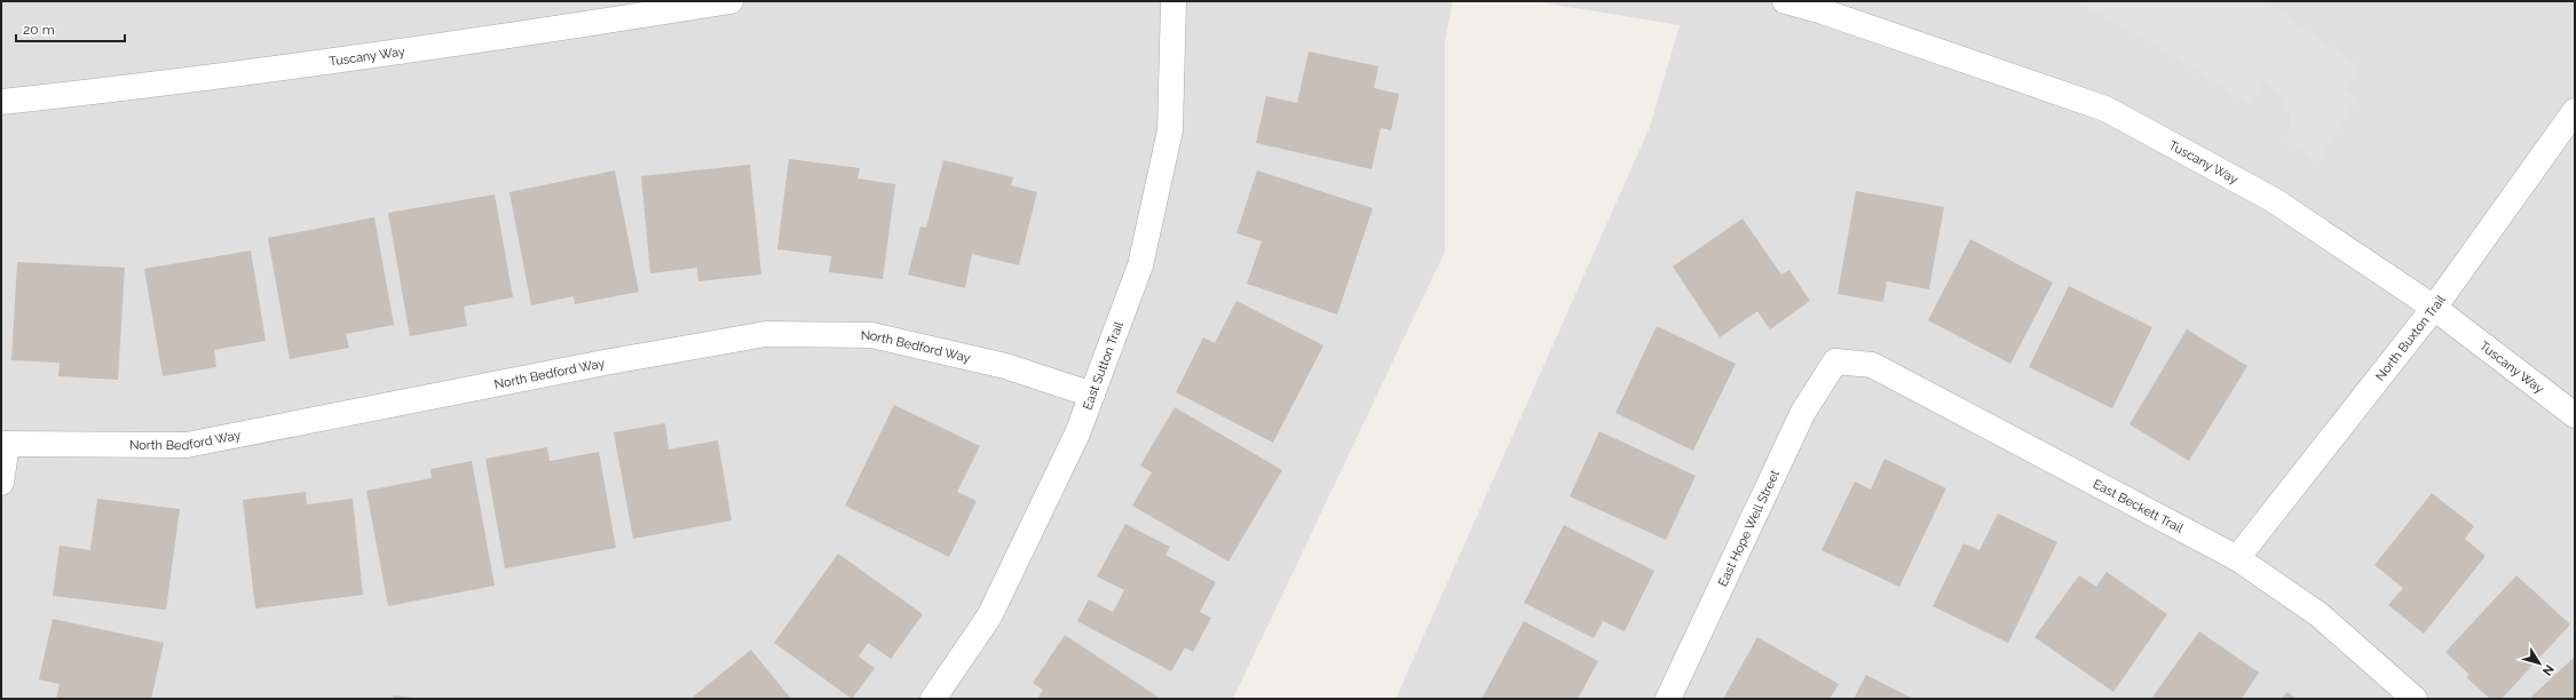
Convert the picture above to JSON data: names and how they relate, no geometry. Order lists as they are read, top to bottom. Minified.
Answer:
{"streets":{"street":["Tuscany Way","North Buxton Trail","North Bedford Way","East Sutton Trail","East Beckett Trail","East Hope Well Street"]},"crossings":[["Tuscany Way","North Buxton Trail"],["North Buxton Trail","East Beckett Trail"],["North Bedford Way","East Sutton Trail"],["East Beckett Trail","East Hope Well Street"]],"scale_bar":"20 m","north":"bottom right"}
